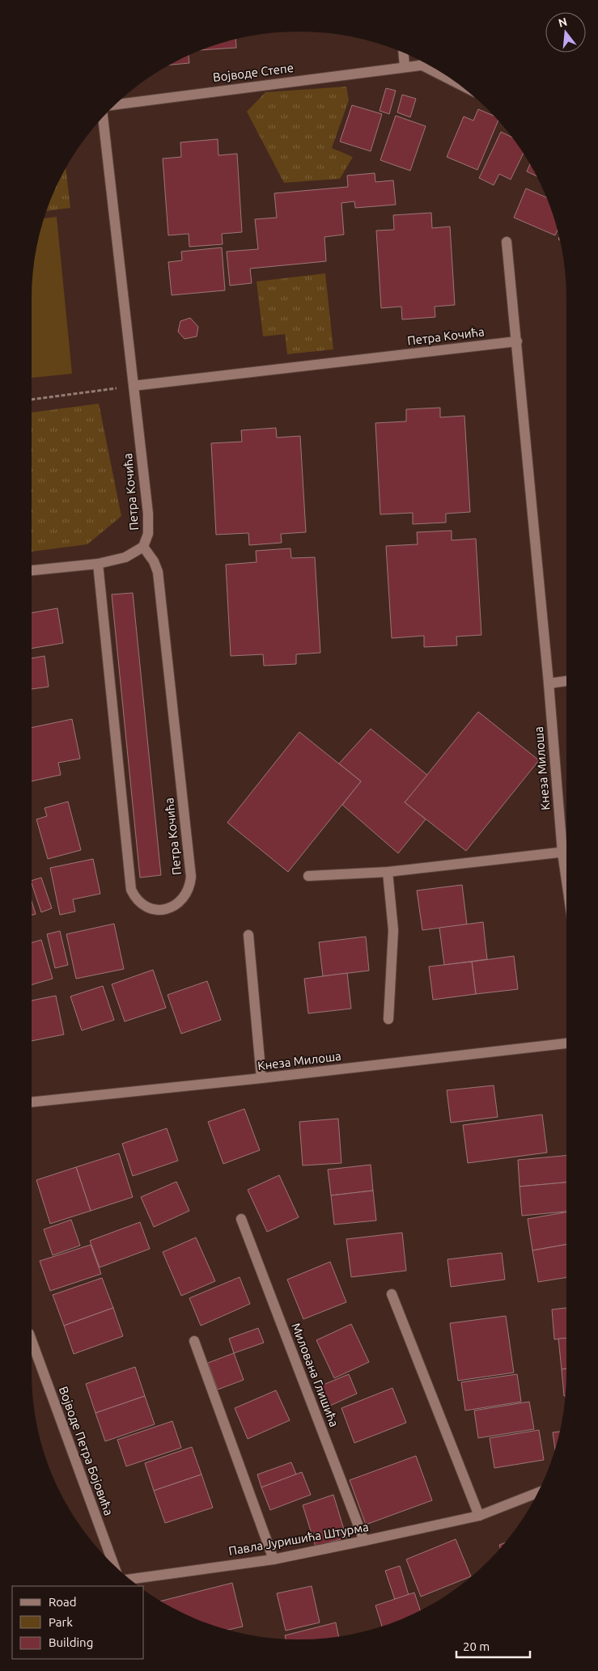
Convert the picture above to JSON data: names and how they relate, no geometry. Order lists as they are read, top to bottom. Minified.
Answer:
{"streets":{"street":["Војводе Степе","Петра Кочића","Кнеза Милоша","Милована Глишића","Војводе Петра Бојовића","Павла Јуришића Штурма"]},"crossings":[["Петра Кочића","Кнеза Милоша"],["Милована Глишића","Павла Јуришића Штурма"]],"legend":["Road","Park","Building"],"scale_bar":"20 m","north":"top"}
